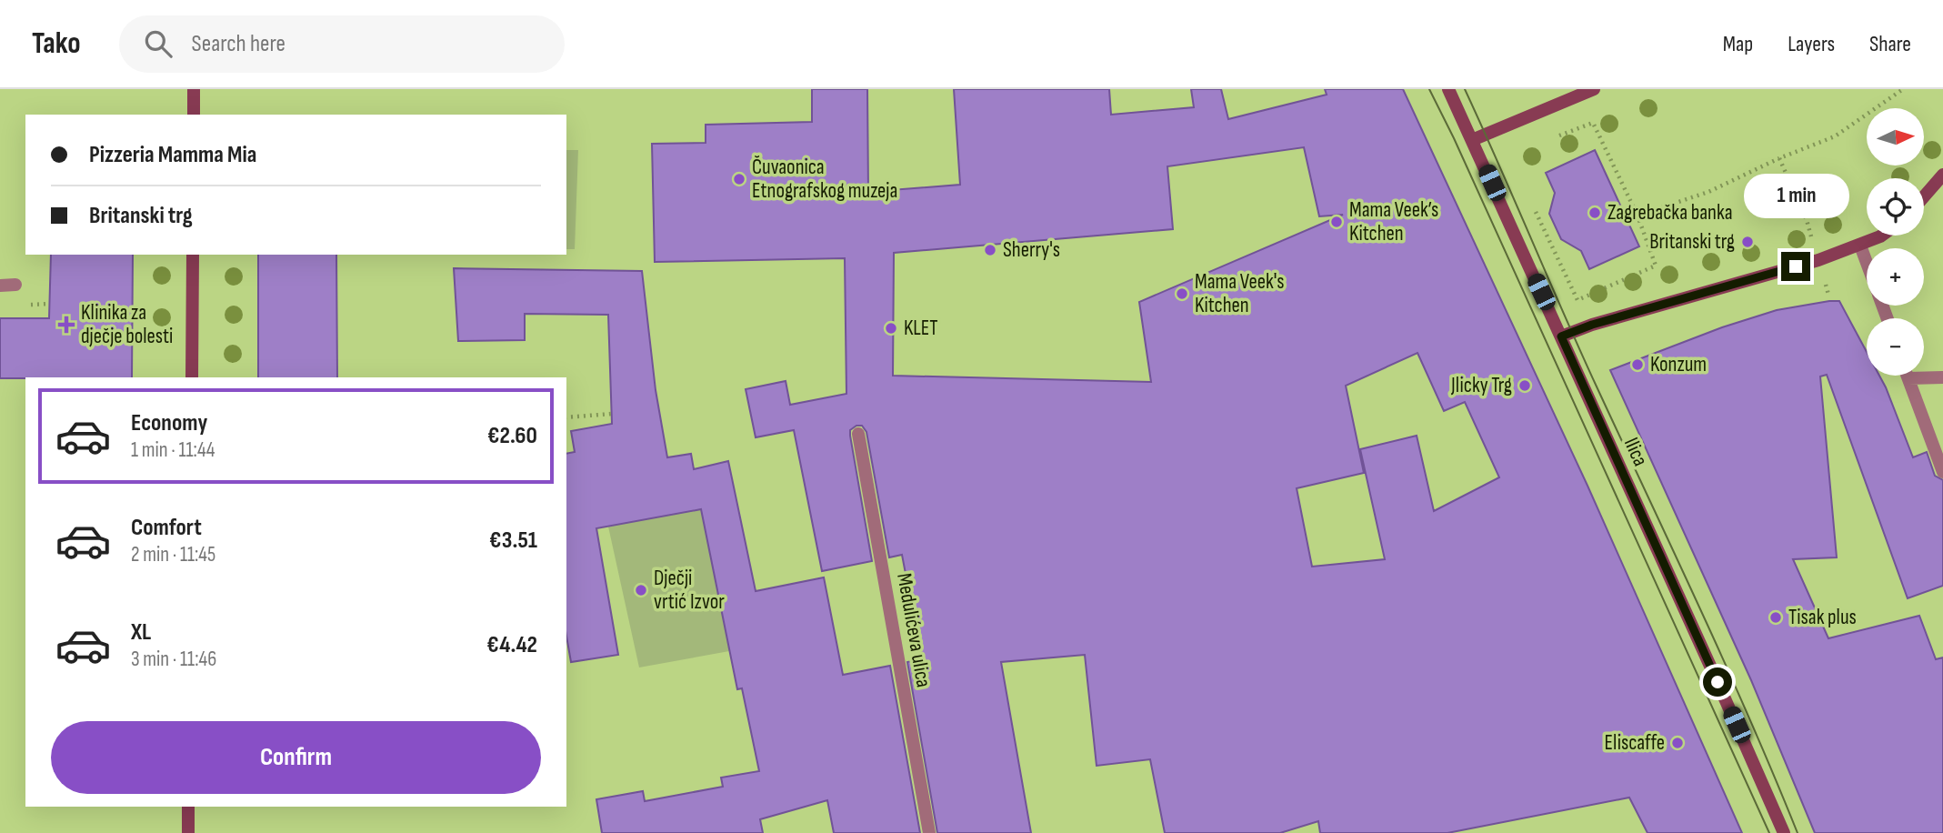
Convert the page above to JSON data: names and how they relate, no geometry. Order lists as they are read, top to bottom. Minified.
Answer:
{"streets":{"main road":["Ilica"],"street":["Medulićeva ulica"]},"places":{"other":["Čuvaonica Etnografskog muzeja","Zagrebačka banka","Mama Veek’s Kitchen","Britanski trg","Sherry's","Mama Veek's Kitchen","KLET","Konzum","Jlicky Trg","Dječji vrtić Izvor","Tisak plus","Eliscaffe"],"health":["Klinika za dječje bolesti"]},"north":"right","page":{"header":"Tako","search":"Search here","nav":["Map","Layers","Share"],"map_buttons":["+","−"],"banner":["Pizzeria Mamma Mia","Britanski trg"],"bubble":"1 min","list":[{"name":"Economy","note":"1 min · 11:44","value":"€2.60"},{"name":"Comfort","note":"2 min · 11:45","value":"€3.51"},{"name":"XL","note":"3 min · 11:46","value":"€4.42"}],"buttons":"Confirm"}}
